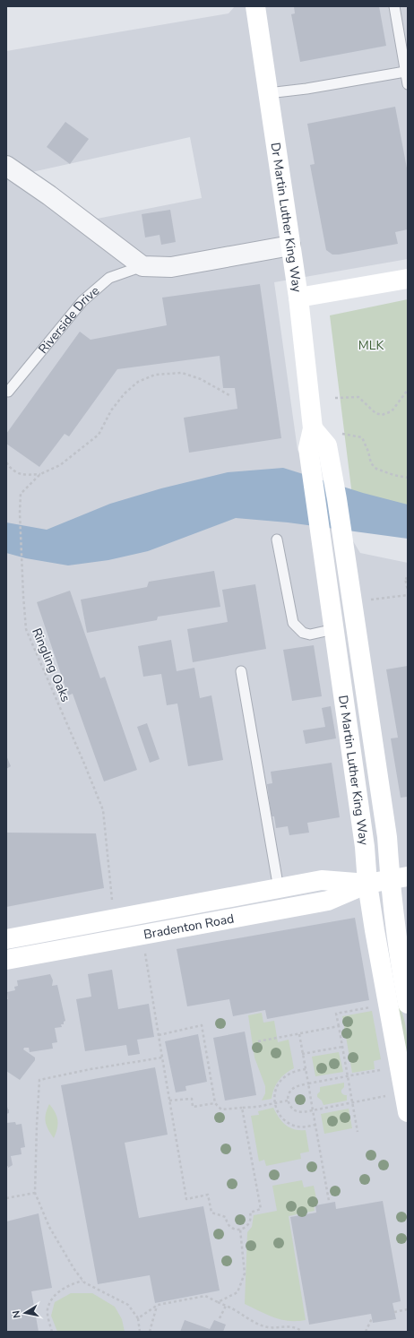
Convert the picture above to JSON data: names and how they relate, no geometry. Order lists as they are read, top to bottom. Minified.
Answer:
{"streets":{"street":["Dr Martin Luther King Way","Riverside Drive","Bradenton Road"],"path":["Ringling Oaks"]},"crossings":[["Dr Martin Luther King Way","Riverside Drive"],["Dr Martin Luther King Way","Bradenton Road"]],"parks":["MLK"],"north":"left"}
